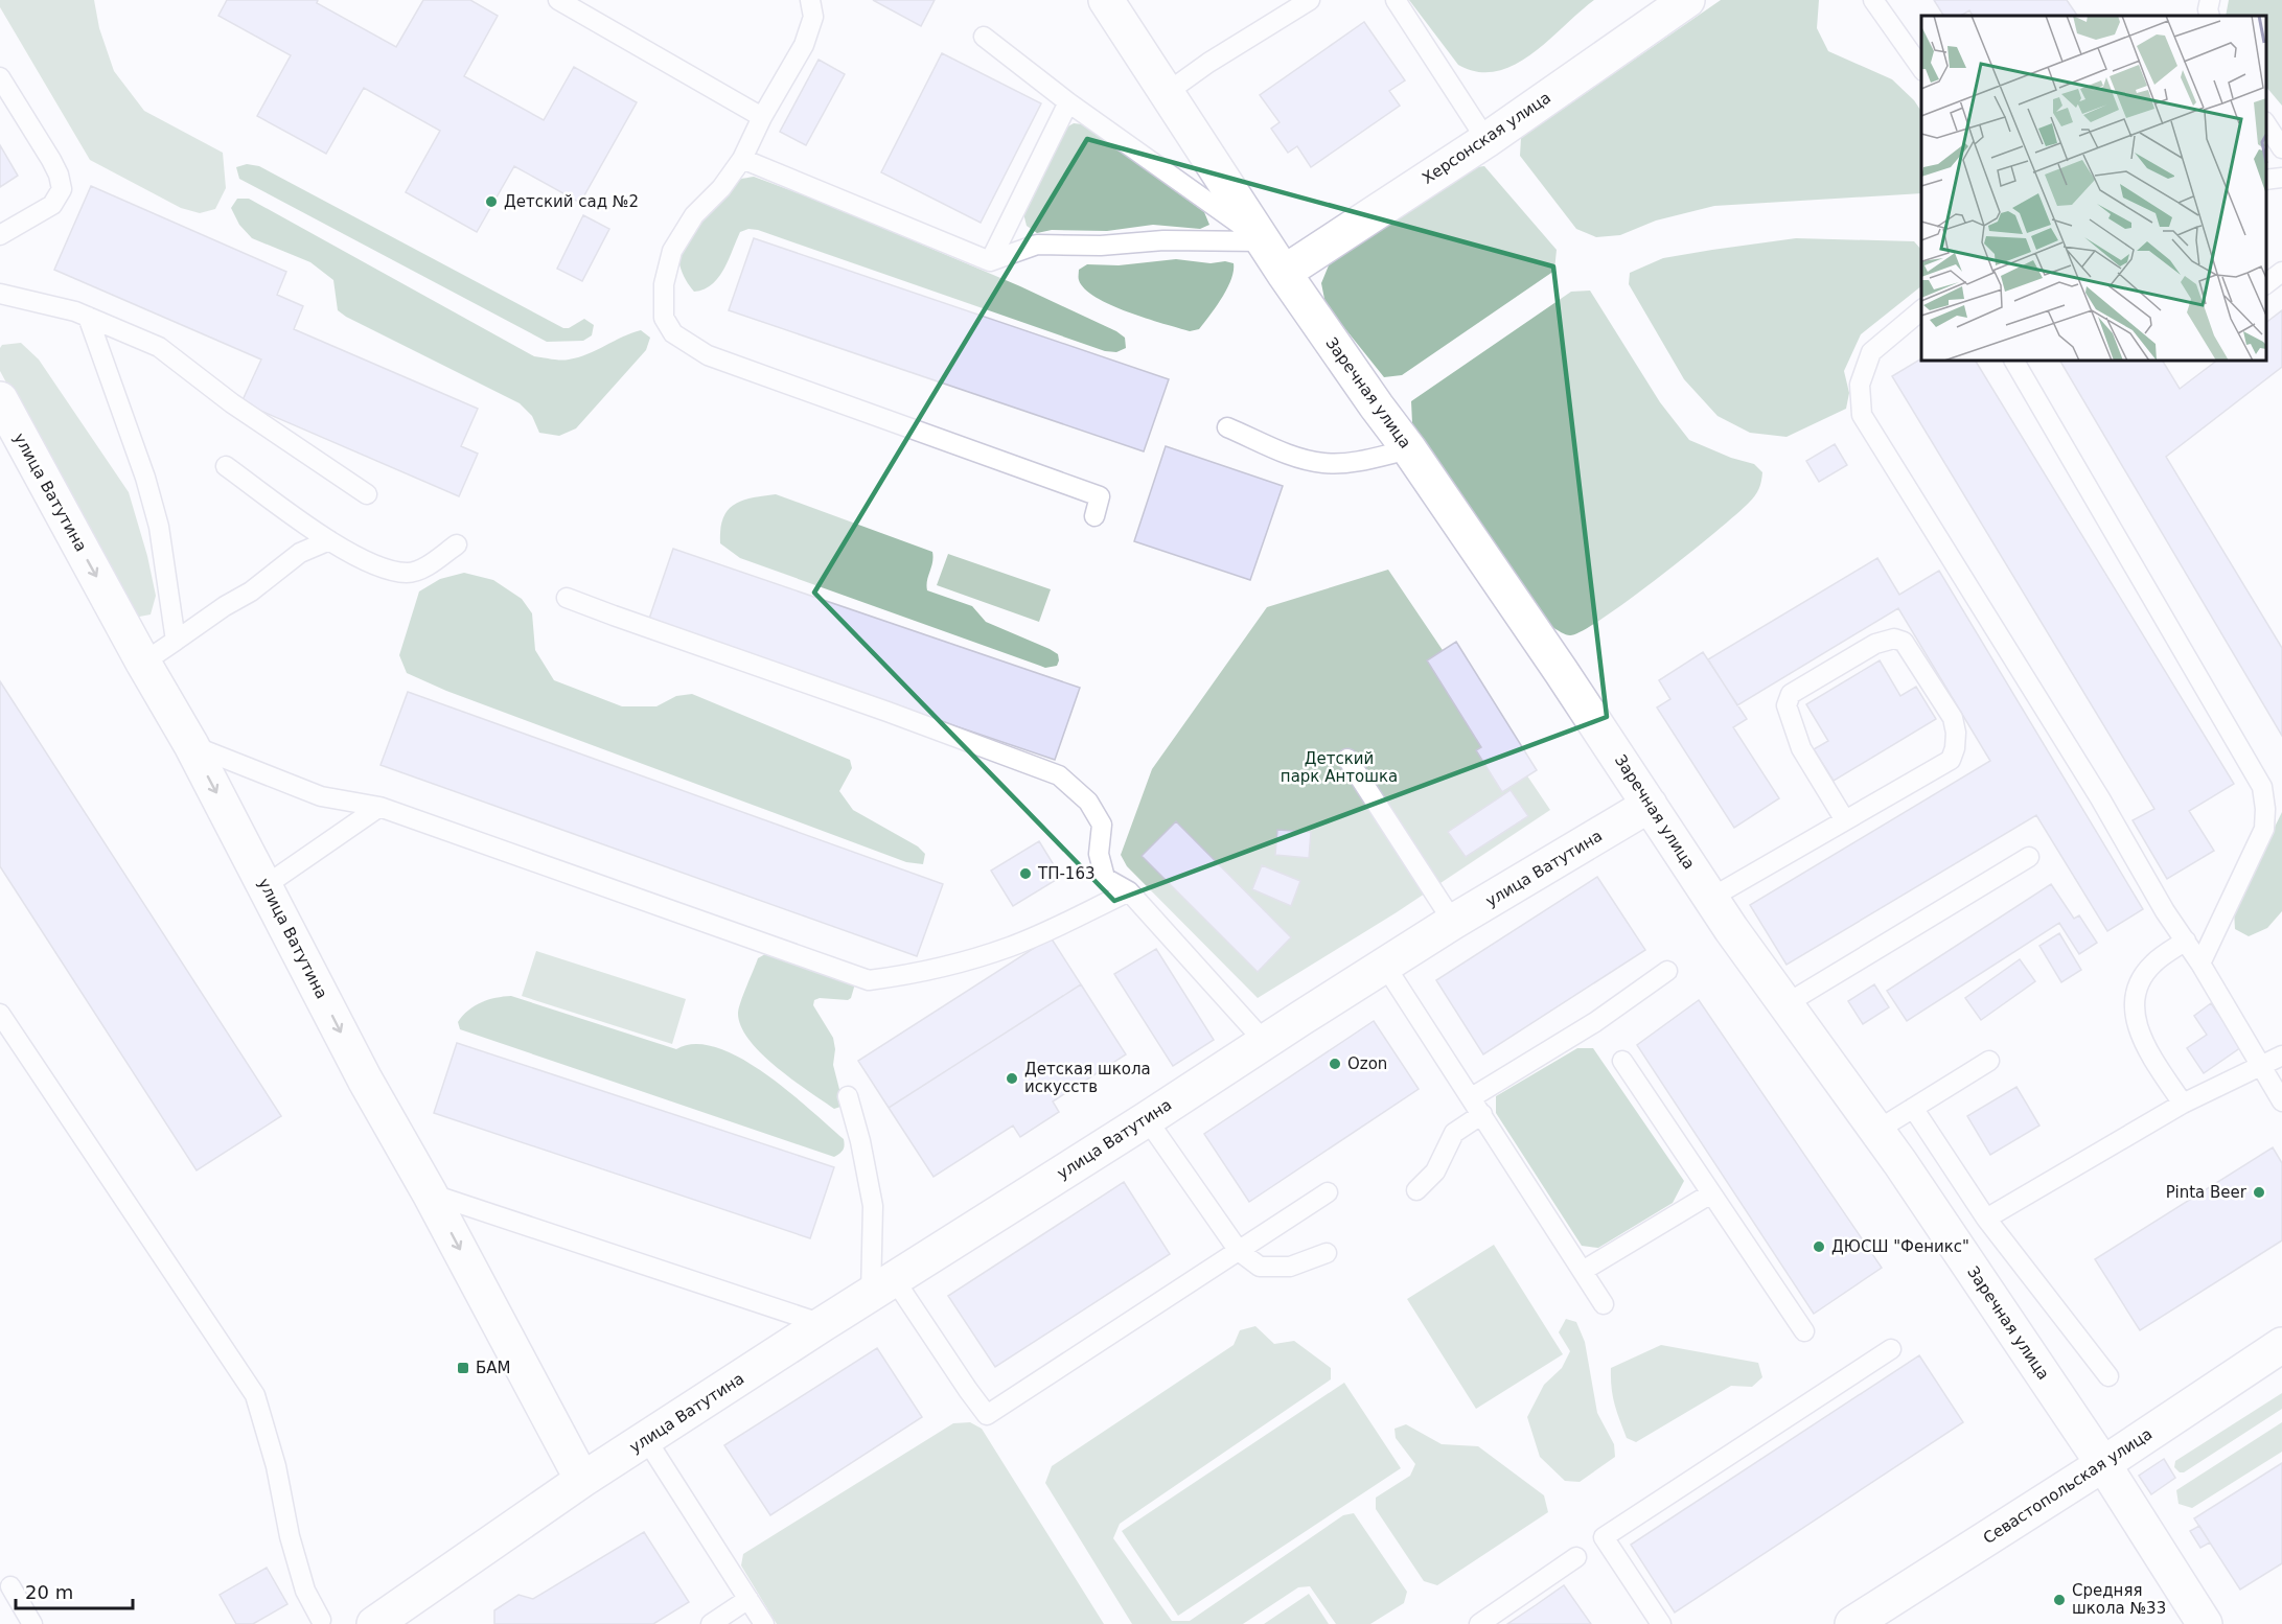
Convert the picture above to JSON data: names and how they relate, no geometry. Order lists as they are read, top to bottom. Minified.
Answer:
{"streets":{"street":["Херсонская улица","Заречная улица","улица Ватутина","Севастопольская улица"]},"crossings":[["Херсонская улица","Заречная улица"],["Заречная улица","улица Ватутина"],["Заречная улица","Севастопольская улица"]],"one_way":["улица Ватутина"],"parks":["Детский парк Антошка"],"places":{"other":["Детский сад №2","ТП-163","Ozon","Детская школа искусств","Pinta Beer","ДЮСШ \"Феникс\"","Средняя школа №33"],"transit":["БАМ"]},"scale_bar":"20 m"}
